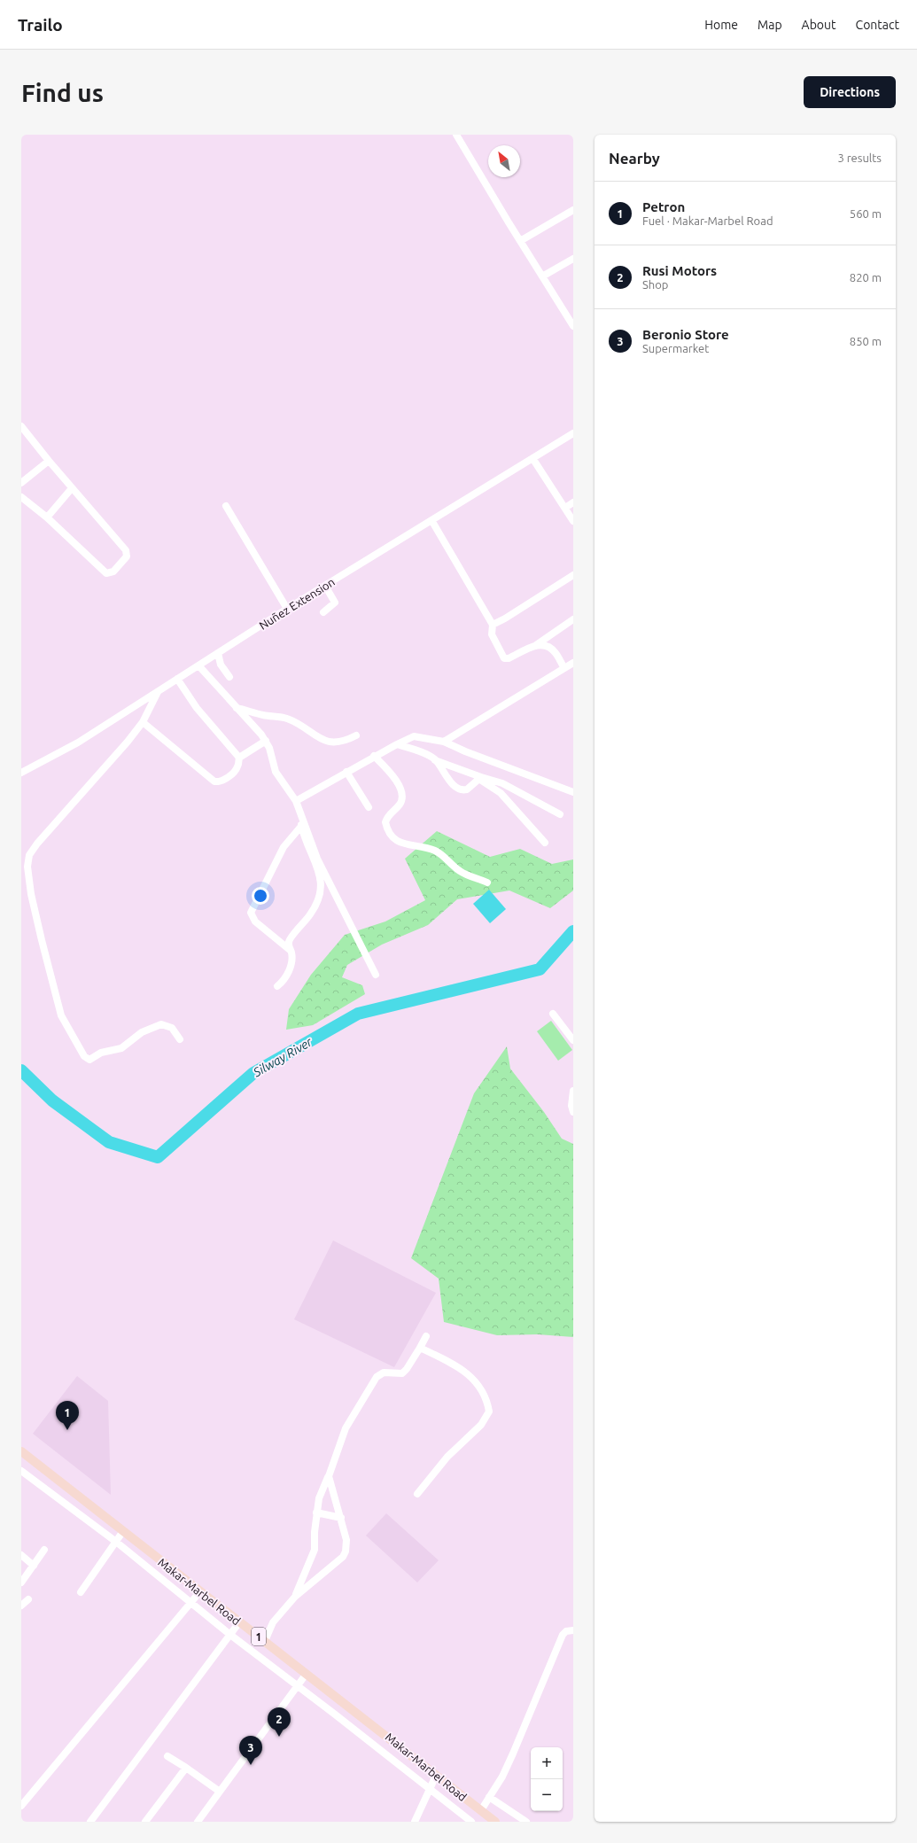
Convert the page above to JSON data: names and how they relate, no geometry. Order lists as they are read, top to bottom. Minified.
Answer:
{"streets":{"main road":["Makar-Marbel Road","1"],"street":["Nuñez Extension"]},"water":["Silway River"],"north":"top left","page":{"header":"Trailo","nav":["Home","Map","About","Contact"],"buttons":"Directions","title":"Find us","heading":["Nearby","3 results"],"list":[{"mark":"1","name":"Petron","note":"Fuel · Makar-Marbel Road","value":"560 m"},{"mark":"2","name":"Rusi Motors","note":"Shop","value":"820 m"},{"mark":"3","name":"Beronio Store","note":"Supermarket","value":"850 m"}],"pins":["1","2","3"],"map_buttons":["+","−"]}}
